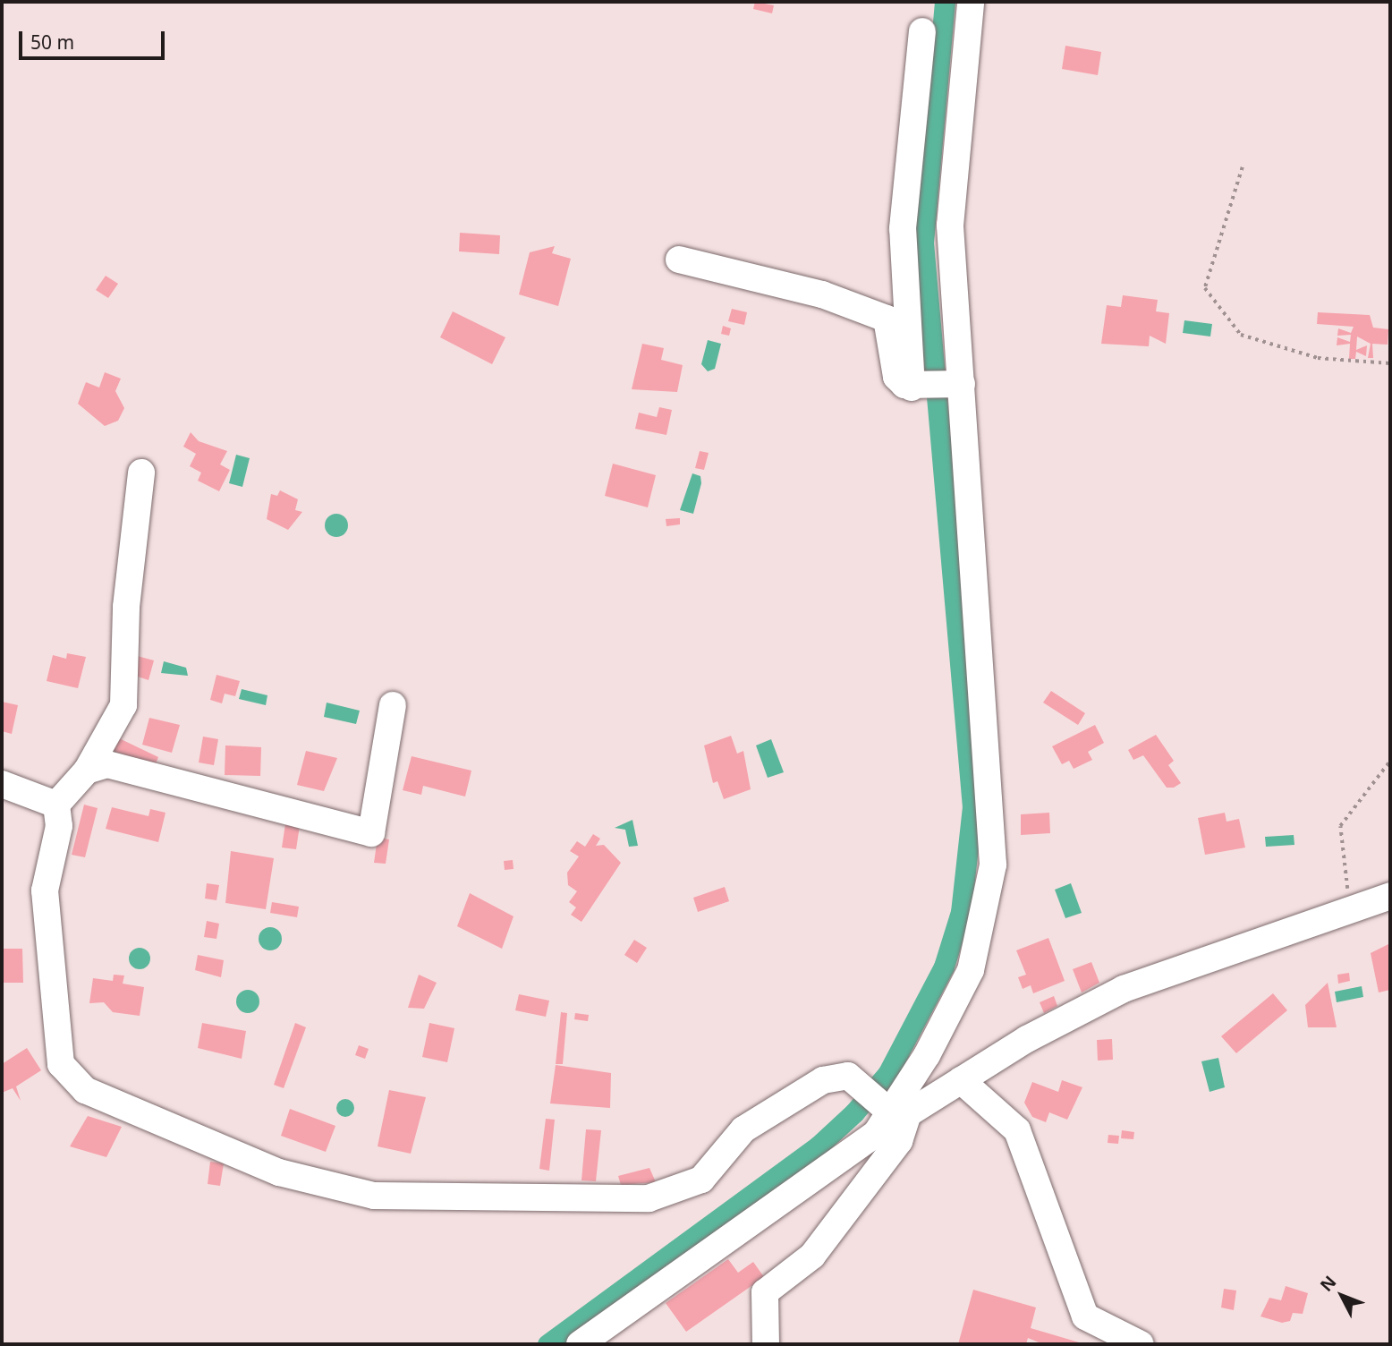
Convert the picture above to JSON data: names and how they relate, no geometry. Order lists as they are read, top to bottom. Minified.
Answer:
{"scale_bar":"50 m","north":"top left"}
